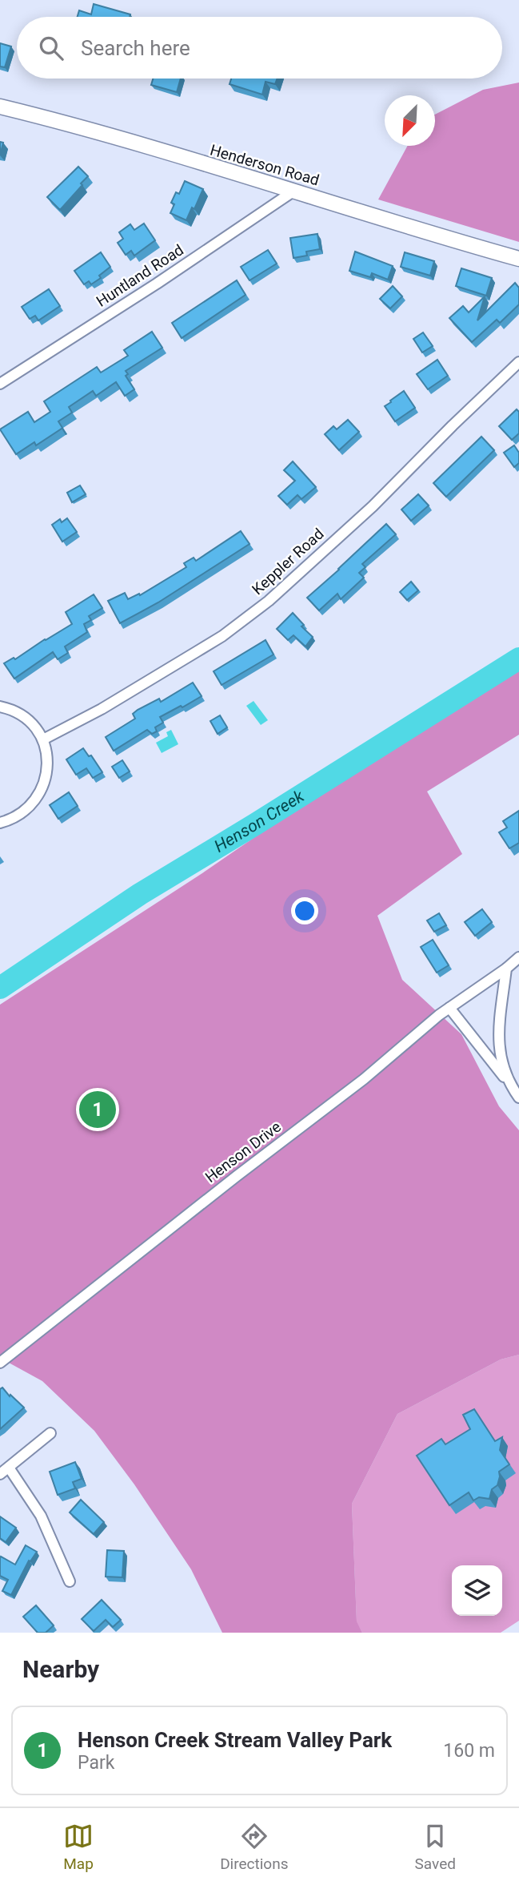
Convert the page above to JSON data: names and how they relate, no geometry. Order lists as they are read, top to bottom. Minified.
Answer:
{"streets":{"street":["Henderson Road","Huntland Road","Keppler Road","Henson Drive"]},"crossings":[["Henderson Road","Huntland Road"]],"water":["Henson Creek"],"north":"bottom left","page":{"search":"Search here","pins":"1","heading":"Nearby","list":[{"mark":"1","name":"Henson Creek Stream Valley Park","note":"Park","value":"160 m"}],"nav":["Map","Directions","Saved"]}}
